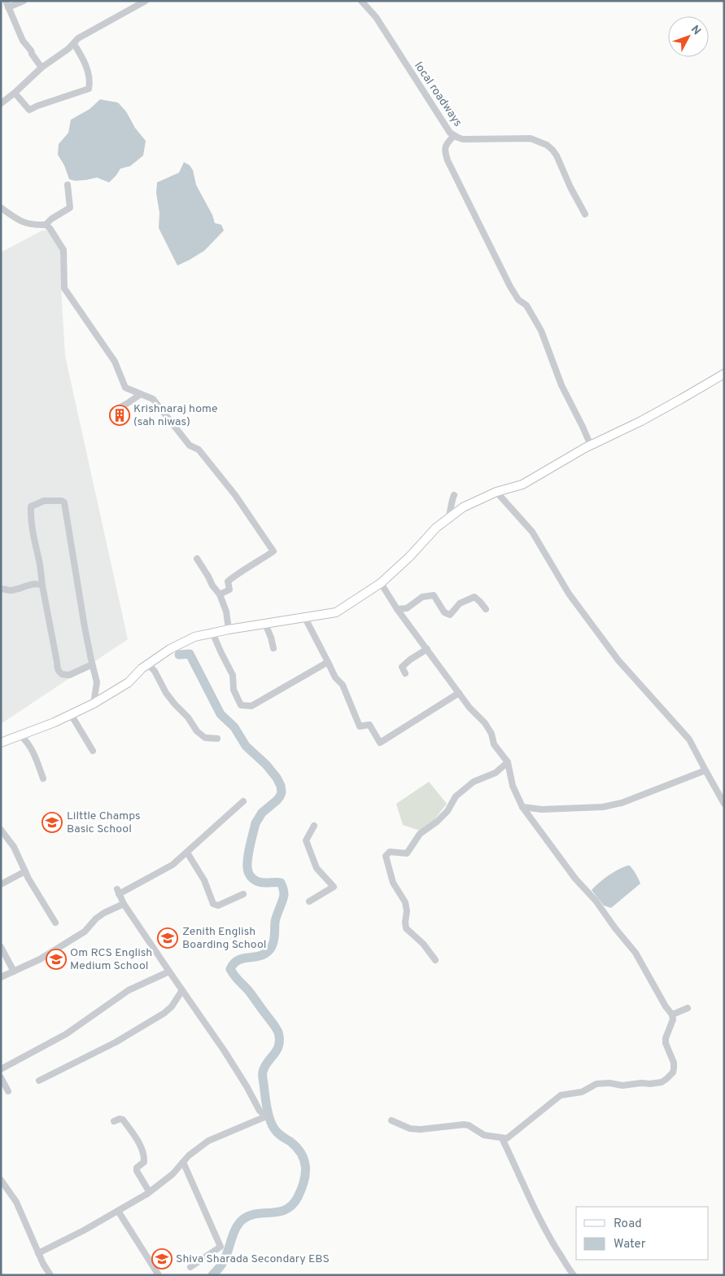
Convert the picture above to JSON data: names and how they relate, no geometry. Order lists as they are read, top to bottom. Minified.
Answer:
{"streets":{"street":["local roadways"]},"places":{"building":["Krishnaraj home (sah niwas)"],"school or university":["Lilttle Champs Basic School","Zenith English Boarding School","Om RCS English Medium School","Shiva Sharada Secondary EBS"]},"legend":["Road","Water"],"north":"top right"}
